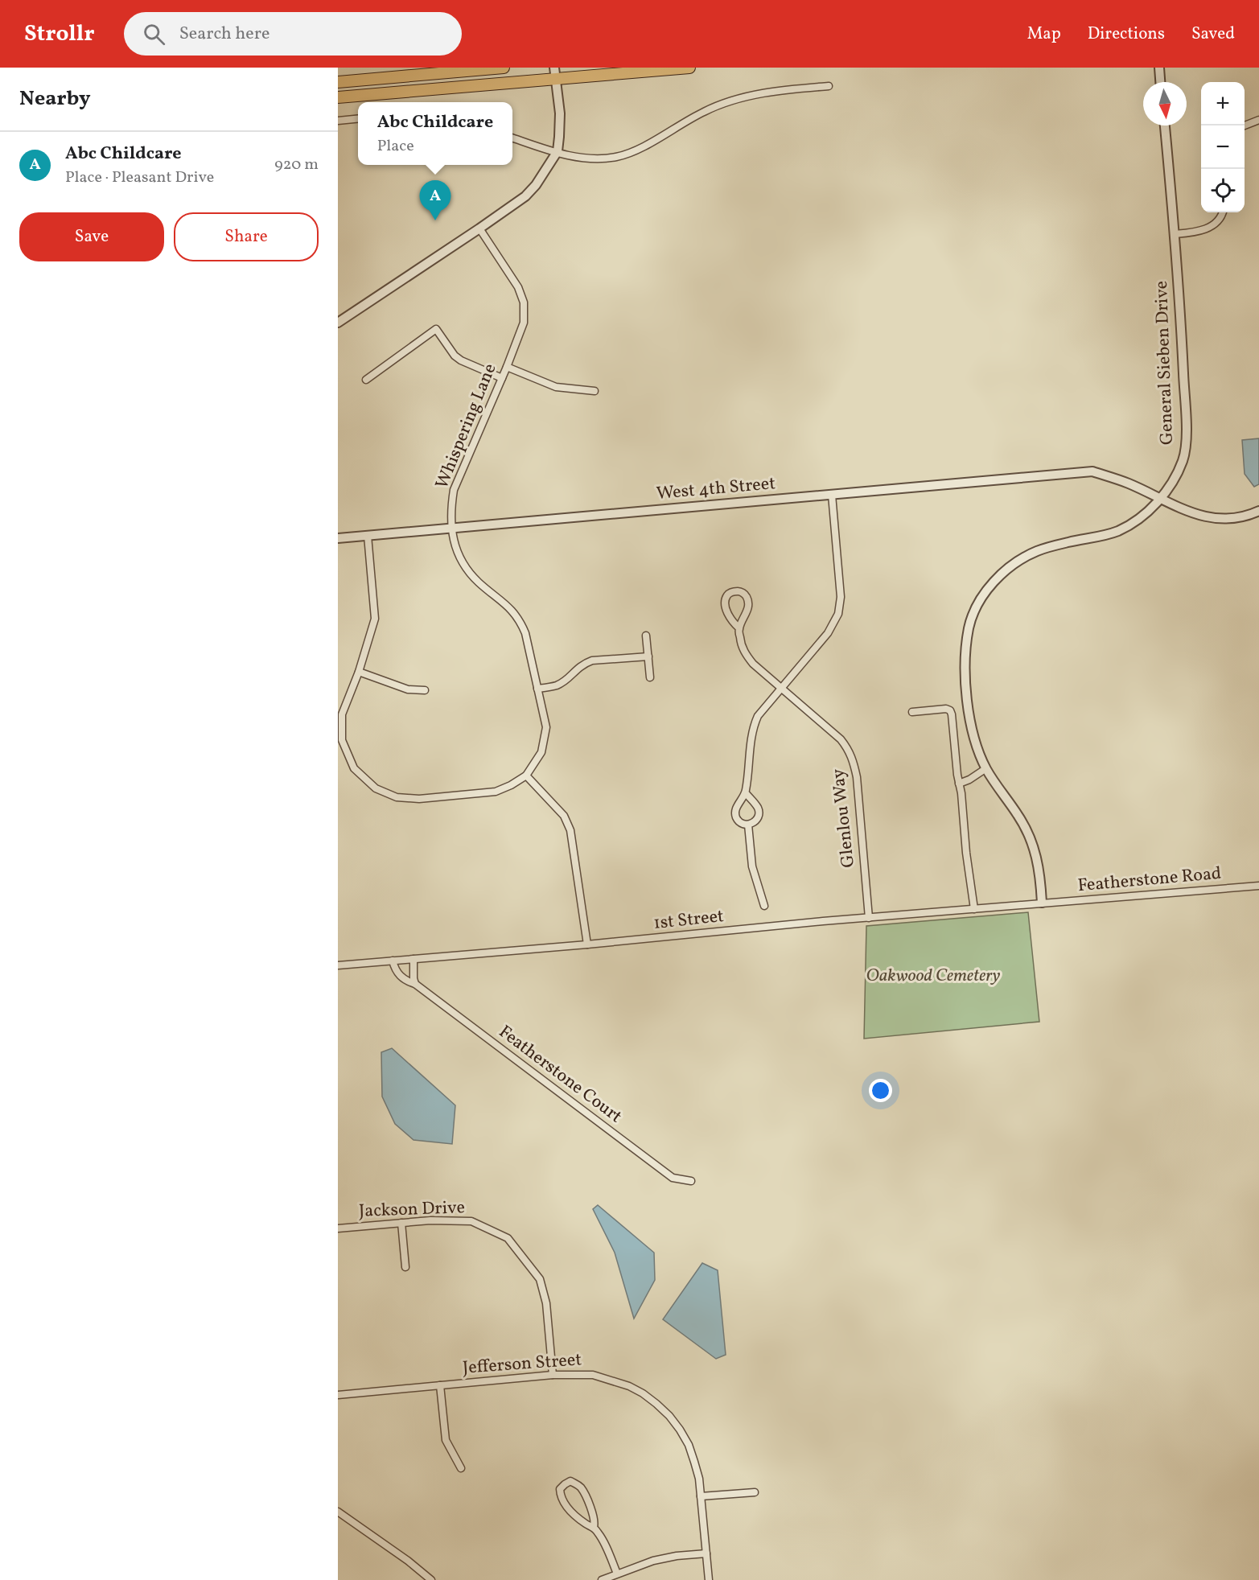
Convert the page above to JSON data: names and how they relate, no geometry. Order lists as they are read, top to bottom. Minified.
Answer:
{"streets":{"street":["General Sieben Drive","Whispering Lane","West 4th Street","Glenlou Way","Featherstone Road","1st Street","Featherstone Court","Jackson Drive","Jefferson Street"]},"crossings":[["General Sieben Drive","West 4th Street"],["General Sieben Drive","Featherstone Road"],["General Sieben Drive","1st Street"],["Whispering Lane","West 4th Street"],["Glenlou Way","1st Street"],["Featherstone Road","1st Street"],["1st Street","Featherstone Court"],["Jackson Drive","Jefferson Street"]],"parks":["Oakwood Cemetery"],"north":"bottom","page":{"header":"Strollr","search":"Search here","nav":["Map","Directions","Saved"],"heading":"Nearby","map_buttons":["+","−"],"popup":["Abc Childcare","Place"],"list":[{"mark":"A","name":"Abc Childcare","note":"Place · Pleasant Drive","value":"920 m"}],"pins":"A","buttons":["Save","Share"]}}
